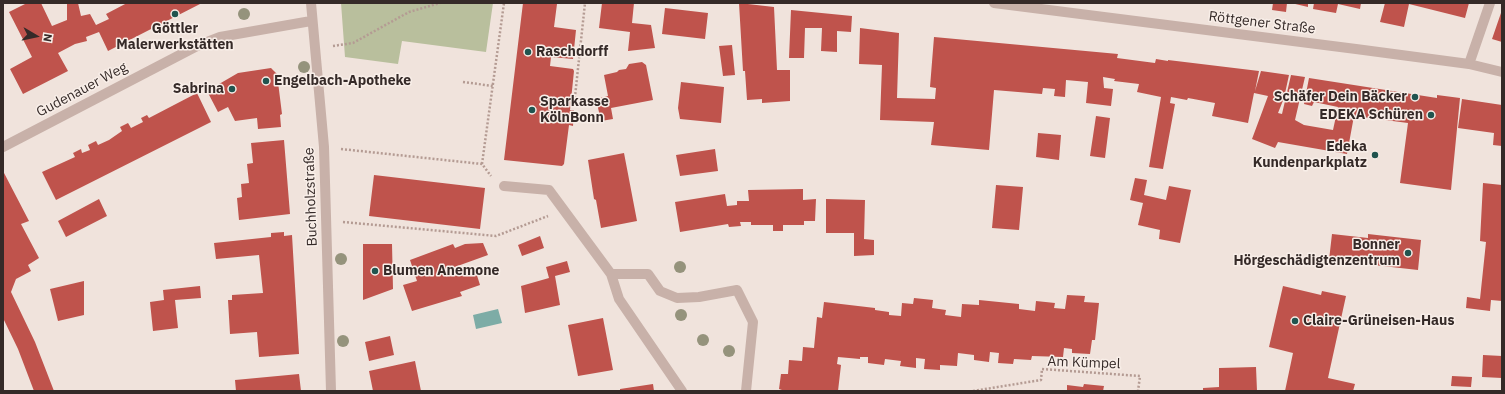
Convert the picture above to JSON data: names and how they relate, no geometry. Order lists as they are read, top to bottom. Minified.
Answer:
{"streets":{"street":["Röttgener Straße","Gudenauer Weg","Buchholzstraße"],"path":["Am Kümpel"]},"crossings":[["Gudenauer Weg","Buchholzstraße"]],"places":["Göttler Malerwerkstätten","Raschdorff","Engelbach-Apotheke","Sabrina","Schäfer Dein Bäcker","Sparkasse KölnBonn","EDEKA Schüren","Edeka Kundenparkplatz","Bonner Hörgeschädigtenzentrum","Blumen Anemone","Claire-Grüneisen-Haus"],"north":"right"}
